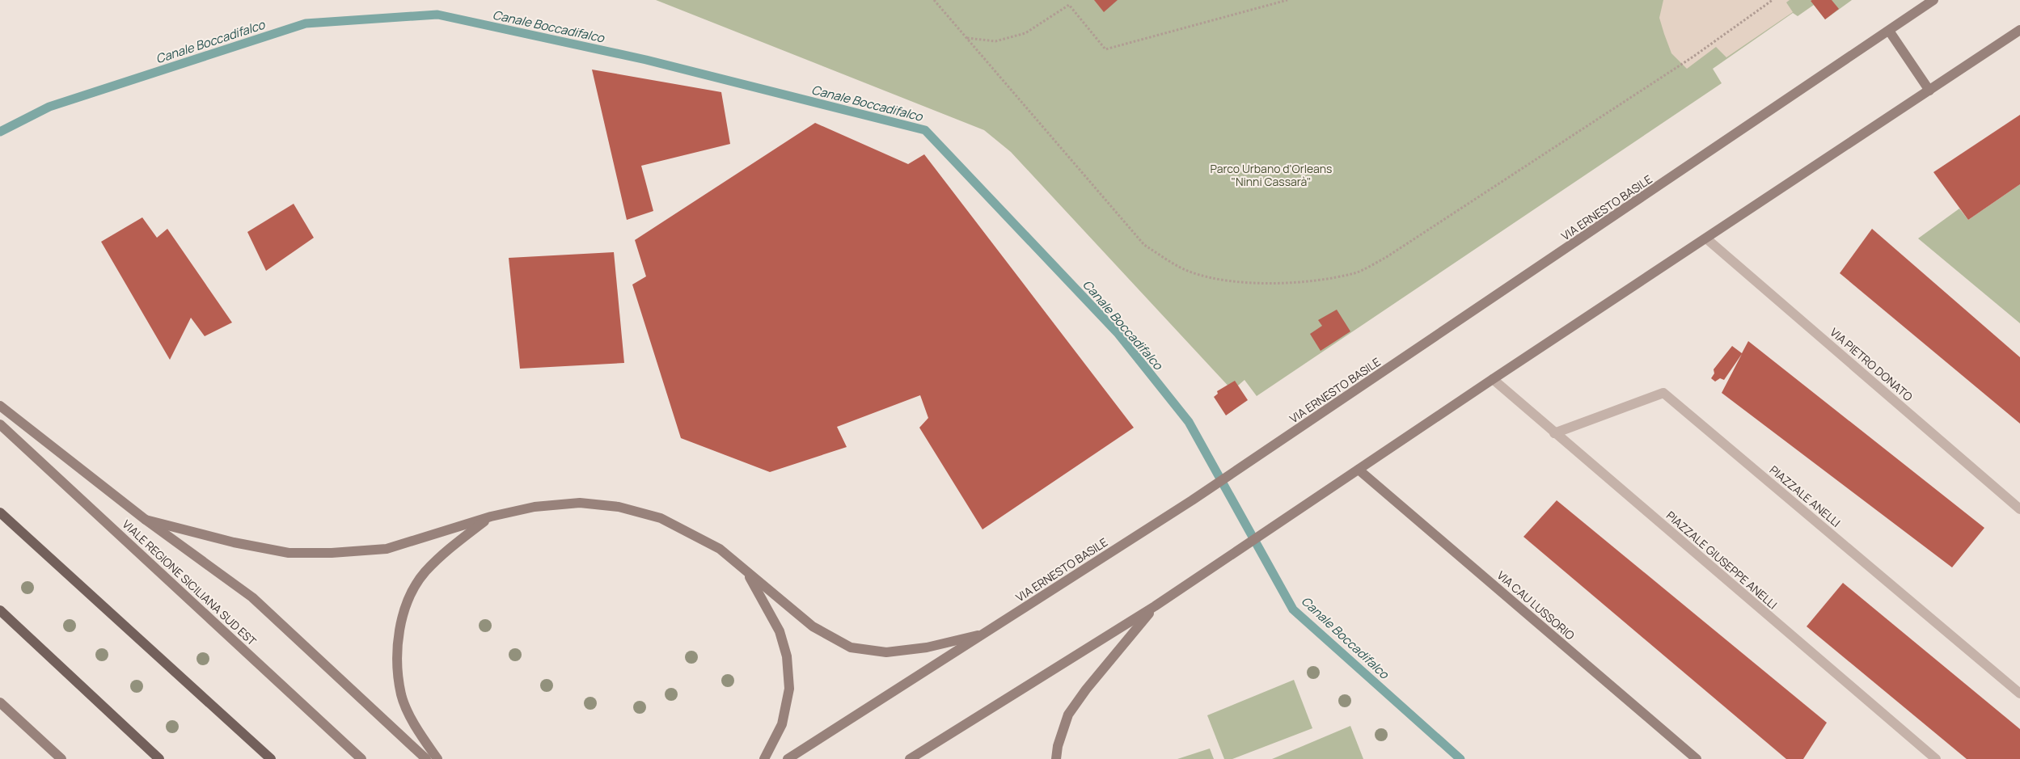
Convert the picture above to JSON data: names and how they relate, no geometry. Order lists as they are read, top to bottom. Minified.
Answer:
{"streets":{"street":["VIA ERNESTO BASILE","VIA PIETRO DONATO","PIAZZALE ANELLI","PIAZZALE GIUSEPPE ANELLI","VIALE REGIONE SICILIANA SUD EST","VIA CAU LUSSORIO"]},"crossings":[["PIAZZALE ANELLI","PIAZZALE GIUSEPPE ANELLI"]],"water":["Canale Boccadifalco"],"parks":["Parco Urbano d'Orleans \"Ninni Cassarà\""]}
